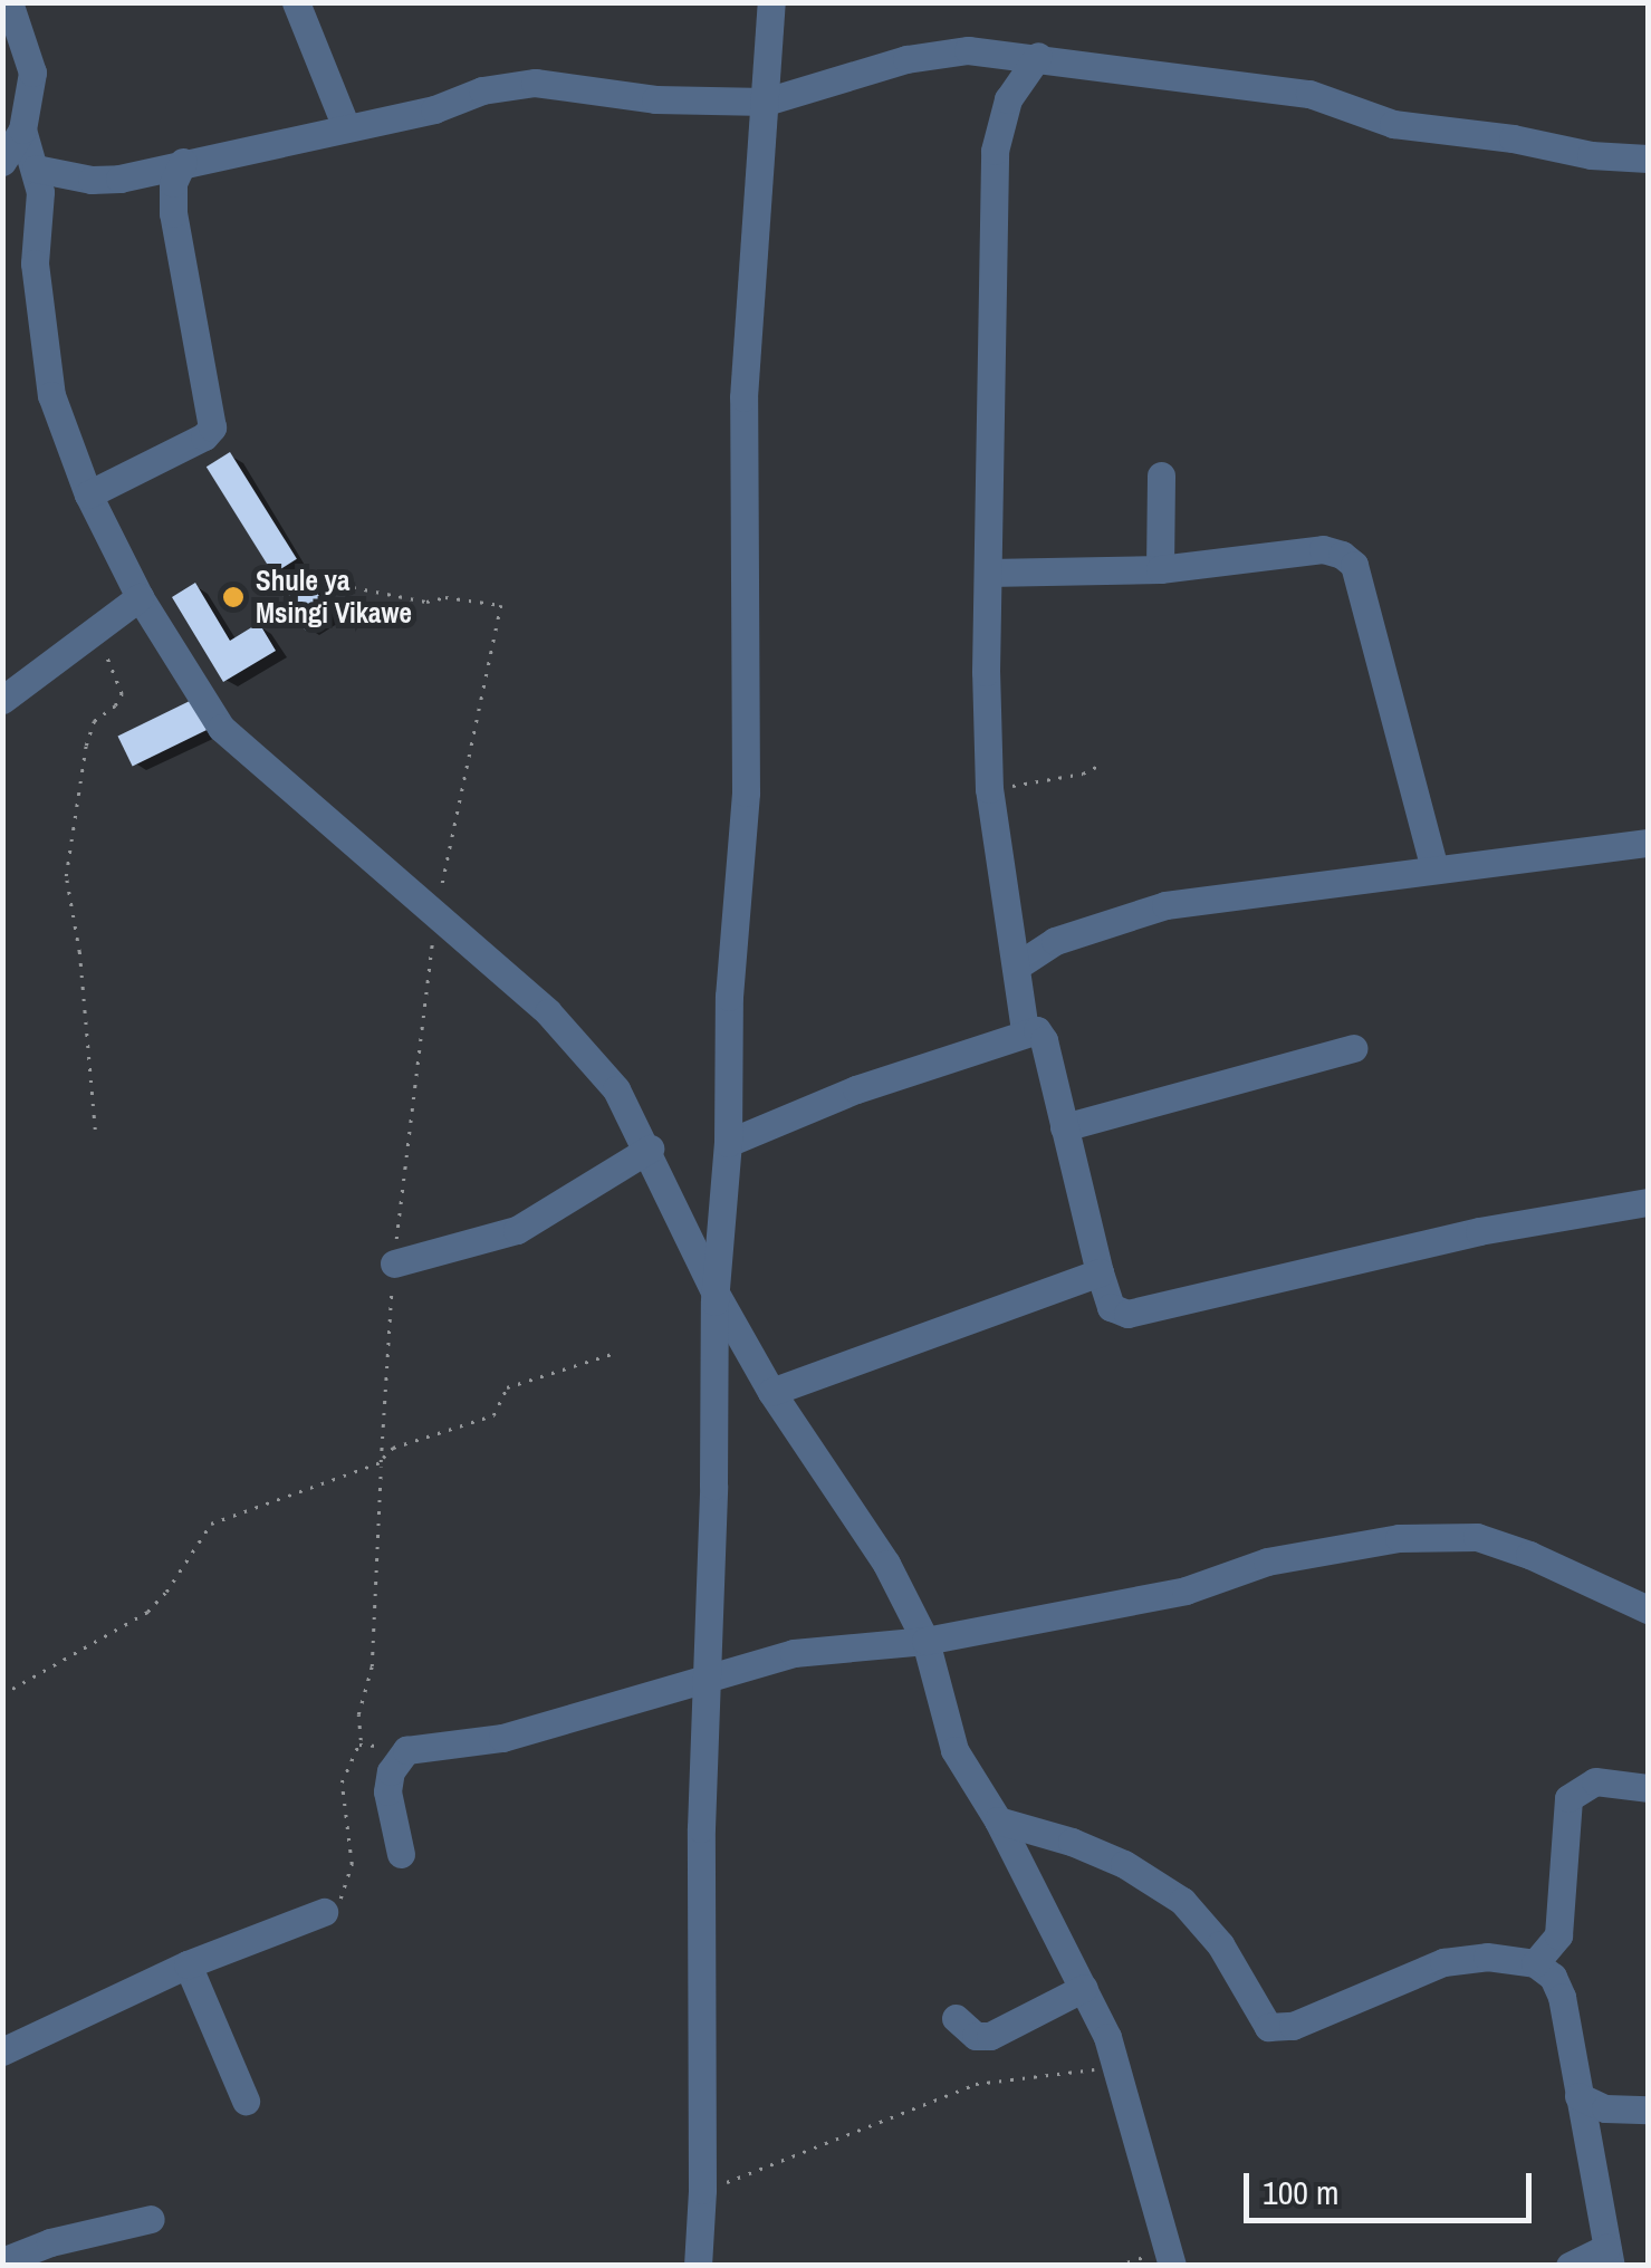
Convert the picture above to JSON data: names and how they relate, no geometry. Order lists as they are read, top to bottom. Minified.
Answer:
{"places":["Shule ya Msingi Vikawe"],"scale_bar":"100 m"}
